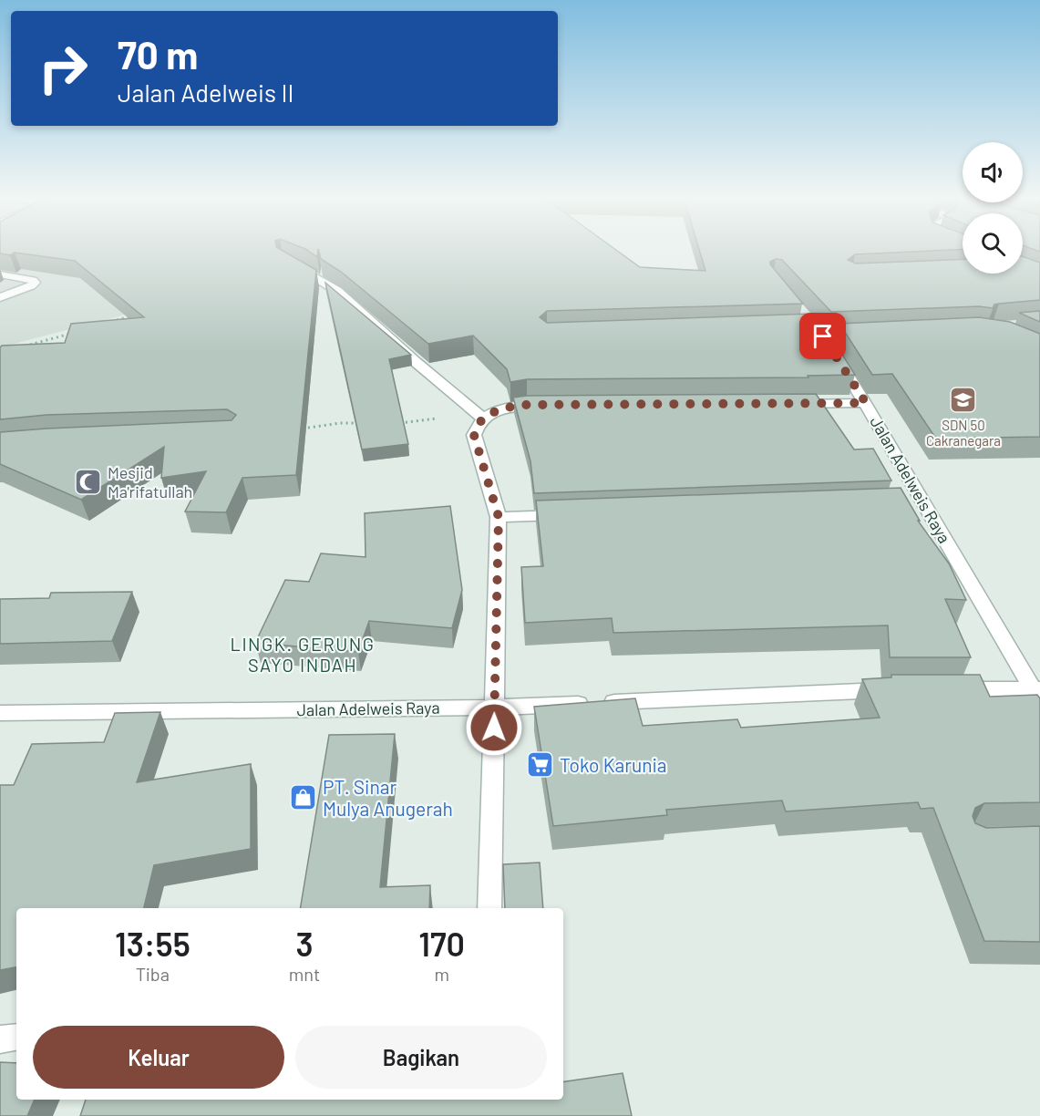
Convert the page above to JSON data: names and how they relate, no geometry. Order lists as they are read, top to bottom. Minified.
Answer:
{"streets":{"street":["Jalan Adelweis Raya"]},"districts":["LINGK. GERUNG SAYO INDAH"],"places":{"school or university":["SDN 50 Cakranegara"],"mosque":["Mesjid Ma'rifatullah"],"supermarket":["Toko Karunia"],"shop":["PT. Sinar Mulya Anugerah"]},"page":{"turn":["70 m","Jalan Adelweis II"],"eta":["13:55","Tiba","3","mnt","170","m"],"buttons":["Keluar","Bagikan"]}}
